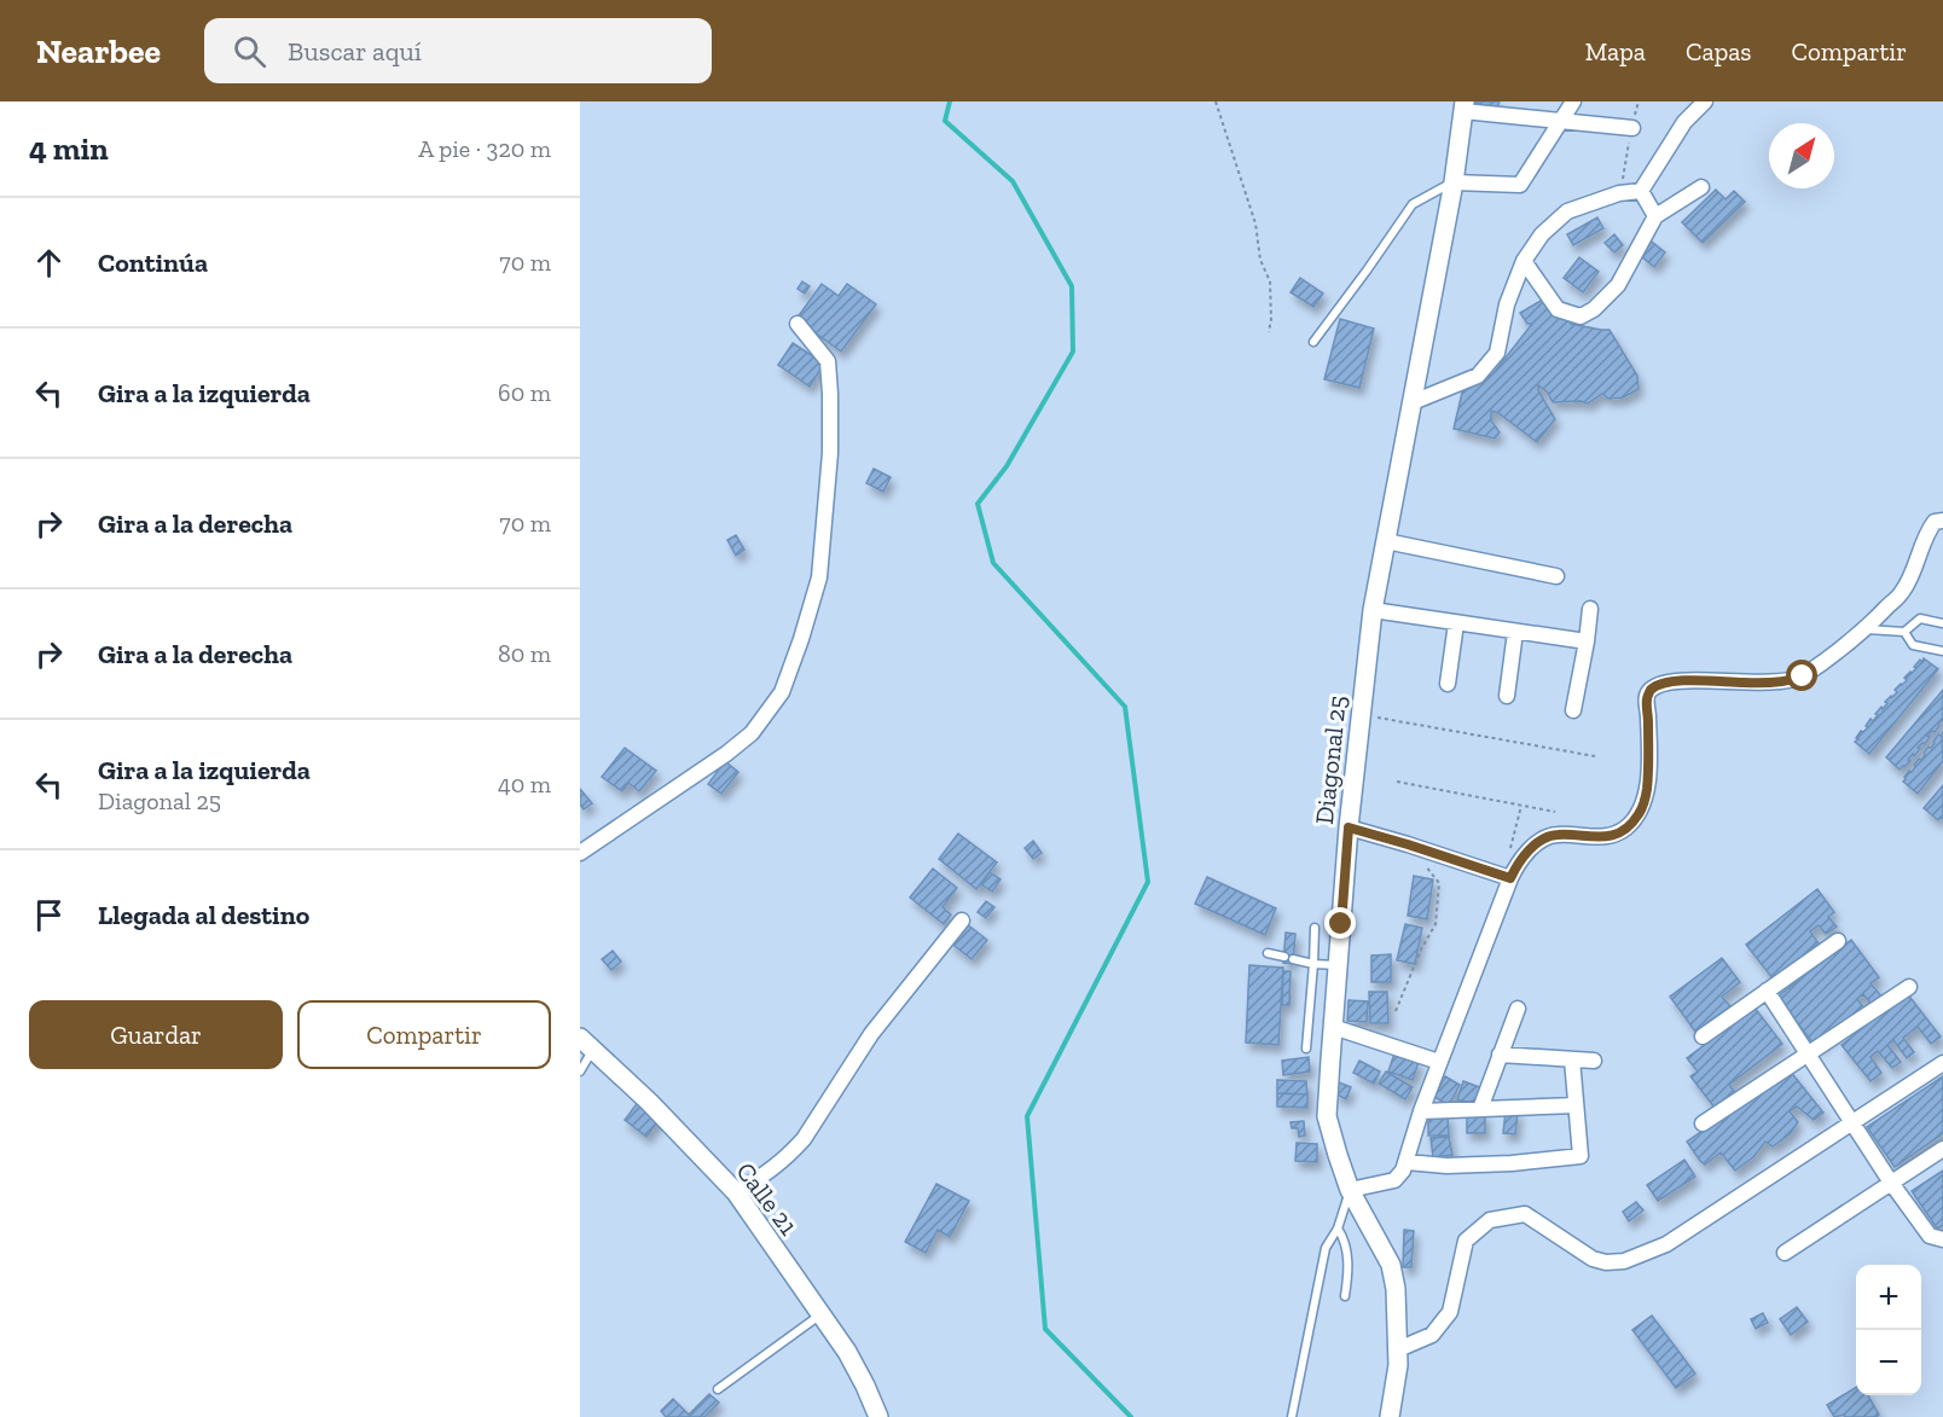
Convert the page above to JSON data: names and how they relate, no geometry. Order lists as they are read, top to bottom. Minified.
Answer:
{"streets":{"street":["Diagonal 25","Calle 21"]},"north":"top right","page":{"header":"Nearbee","search":"Buscar aquí","nav":["Mapa","Capas","Compartir"],"heading":["4 min","A pie · 320 m"],"list":[["Continúa","70 m"],["Gira a la izquierda","60 m"],["Gira a la derecha","70 m"],["Gira a la derecha","80 m"],["Gira a la izquierda","Diagonal 25","40 m"],"Llegada al destino"],"buttons":["Guardar","Compartir"],"map_buttons":["+","−"]}}
